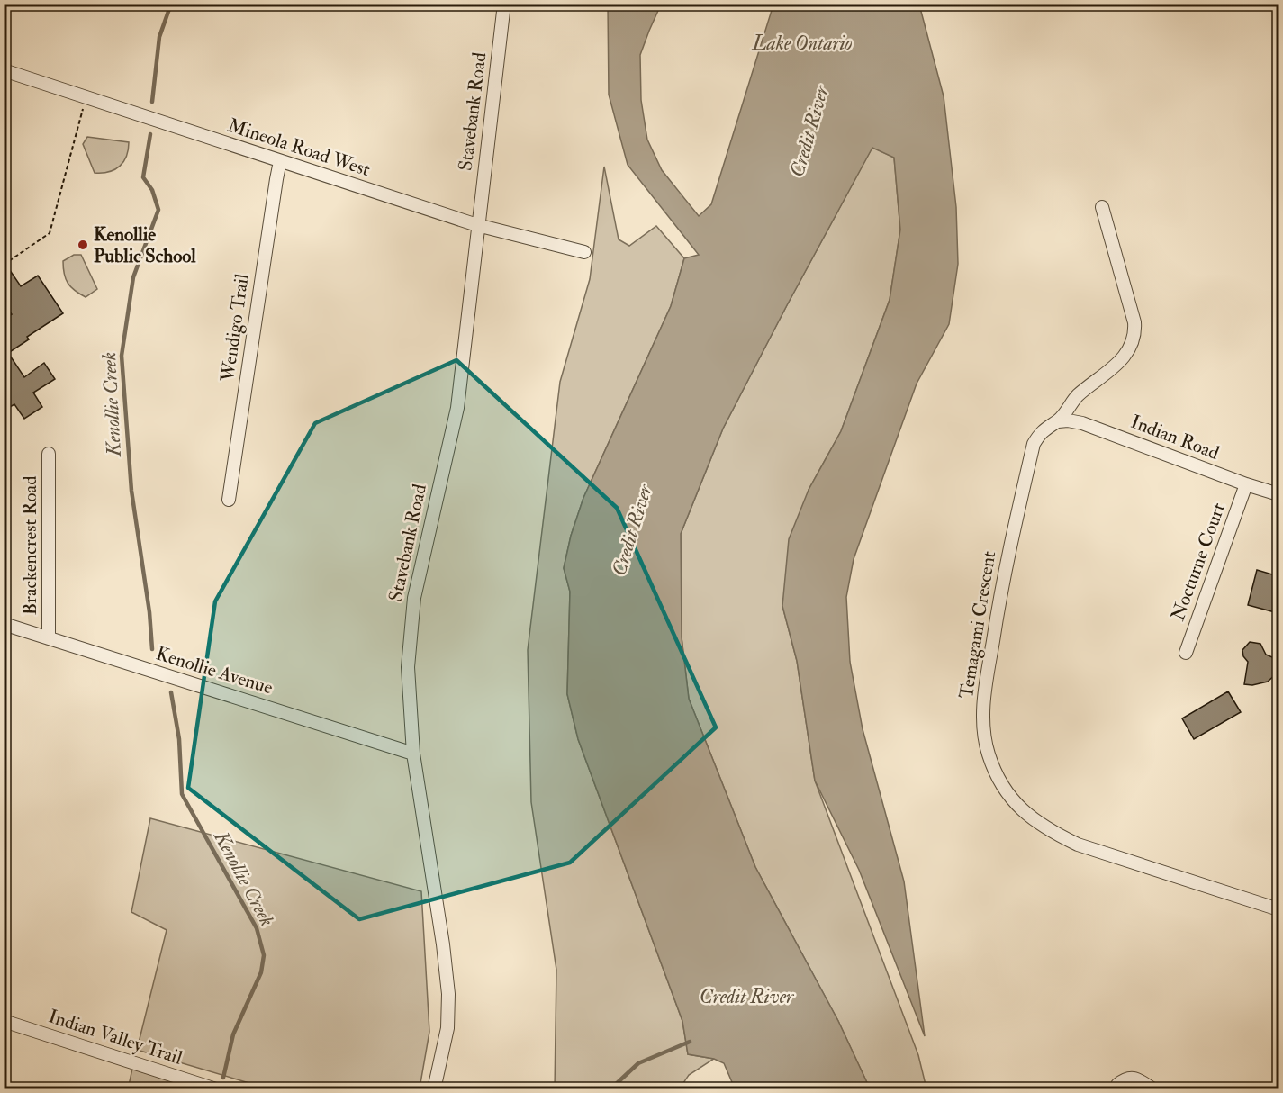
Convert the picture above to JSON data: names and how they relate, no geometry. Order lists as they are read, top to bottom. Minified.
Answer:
{"streets":{"street":["Stavebank Road","Mineola Road West","Wendigo Trail","Indian Road","Brackencrest Road","Nocturne Court","Temagami Crescent","Kenollie Avenue","Indian Valley Trail"]},"crossings":[["Stavebank Road","Mineola Road West"],["Stavebank Road","Kenollie Avenue"],["Mineola Road West","Wendigo Trail"],["Indian Road","Nocturne Court"],["Indian Road","Temagami Crescent"],["Brackencrest Road","Kenollie Avenue"]],"water":["Lake Ontario","Credit River","Kenollie Creek"],"places":["Kenollie Public School"]}
